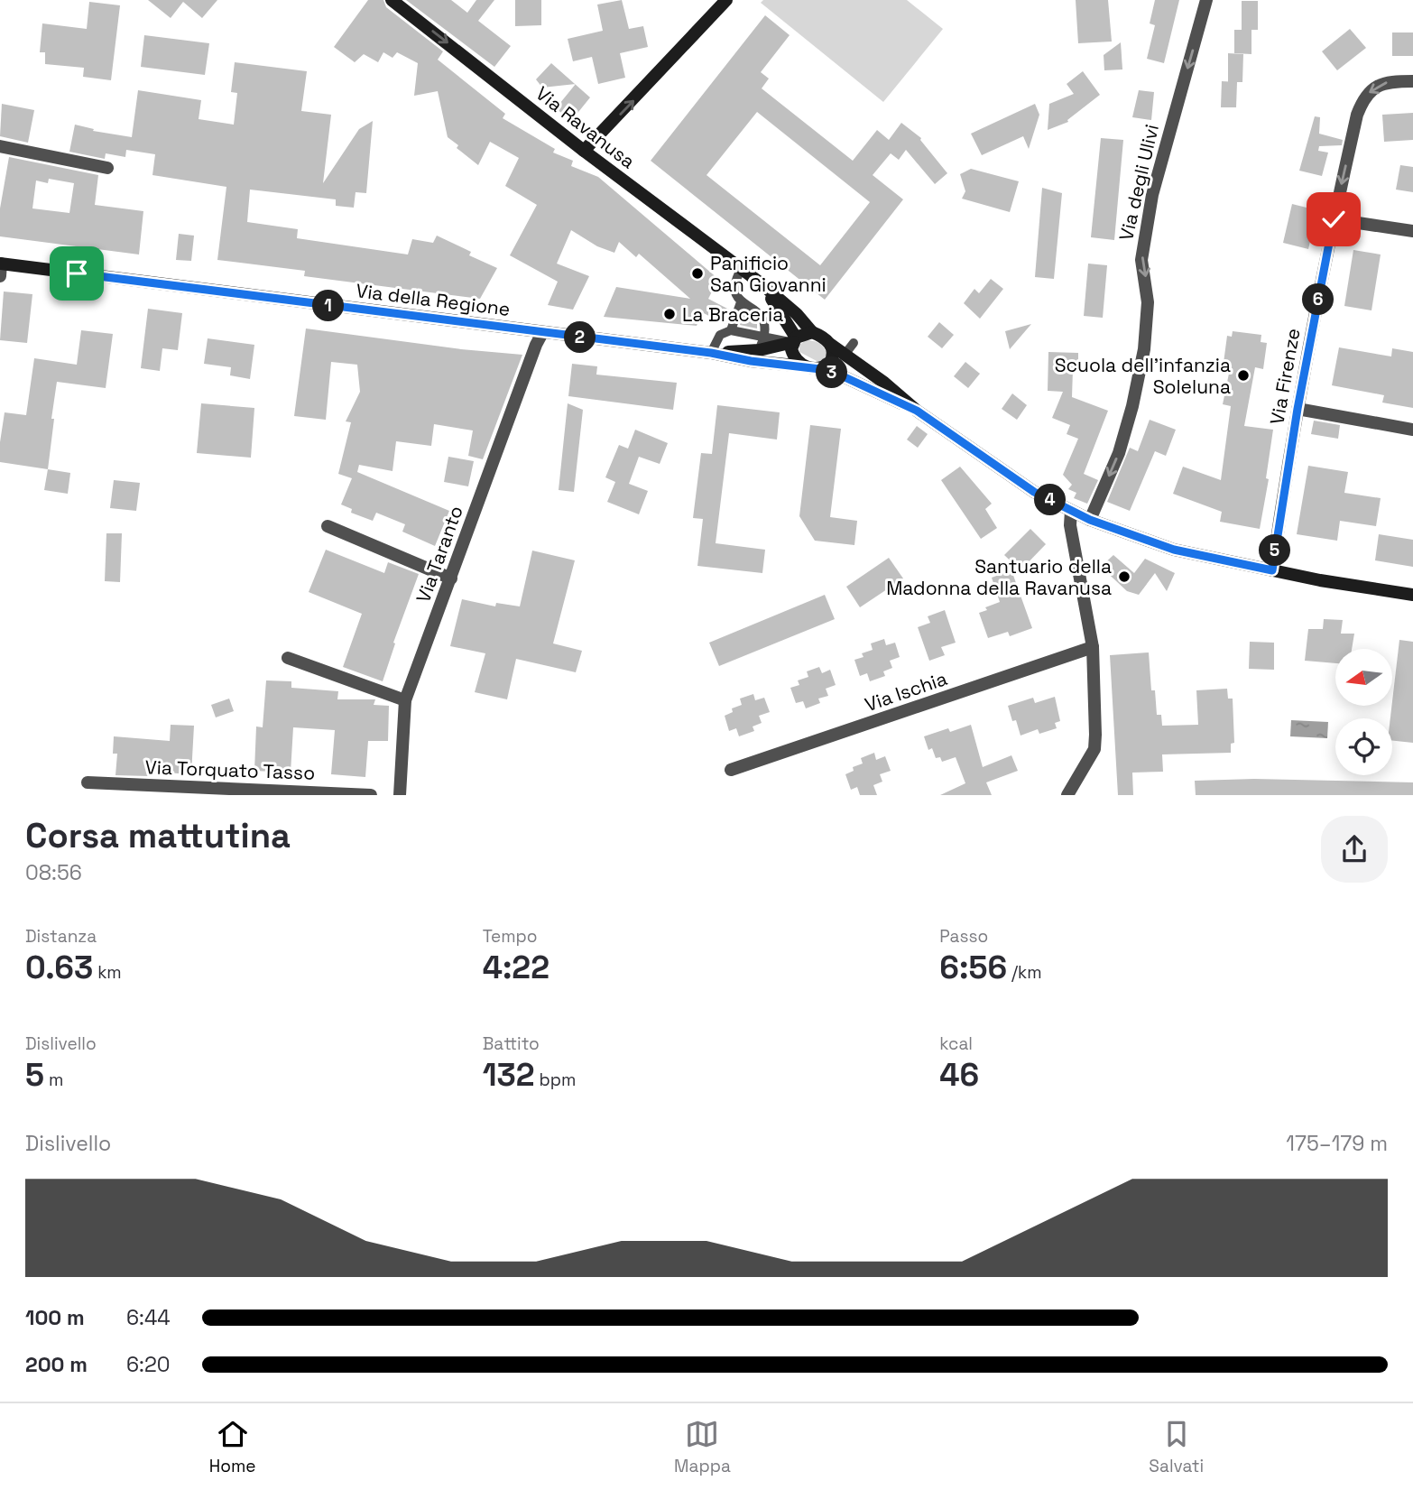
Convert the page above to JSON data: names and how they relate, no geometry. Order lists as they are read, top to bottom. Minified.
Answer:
{"streets":{"main road":["Via Ravanusa","Via della Regione"],"street":["Via degli Ulivi","Via Firenze","Via Taranto","Via Ischia","Via Torquato Tasso"]},"crossings":[["Via della Regione","Via Taranto"]],"one_way":["Via Ravanusa","Via degli Ulivi"],"places":["Panificio San Giovanni","La Braceria","Scuola dell'infanzia Soleluna","Santuario della Madonna della Ravanusa"],"north":"left","page":{"pins":["6","1","2","3","4","5"],"heading":["Corsa mattutina","08:56"],"stats":[["Distanza","0.63 km"],["Tempo","4:22"],["Passo","6:56 /km"],["Dislivello","5 m"],["Battito","132 bpm"],["kcal","46"]],"chart":["Dislivello","175–179 m"],"list":[{"name":"100 m","note":"6:44"},{"name":"200 m","note":"6:20"}],"tabs":["Home","Mappa","Salvati"]}}
